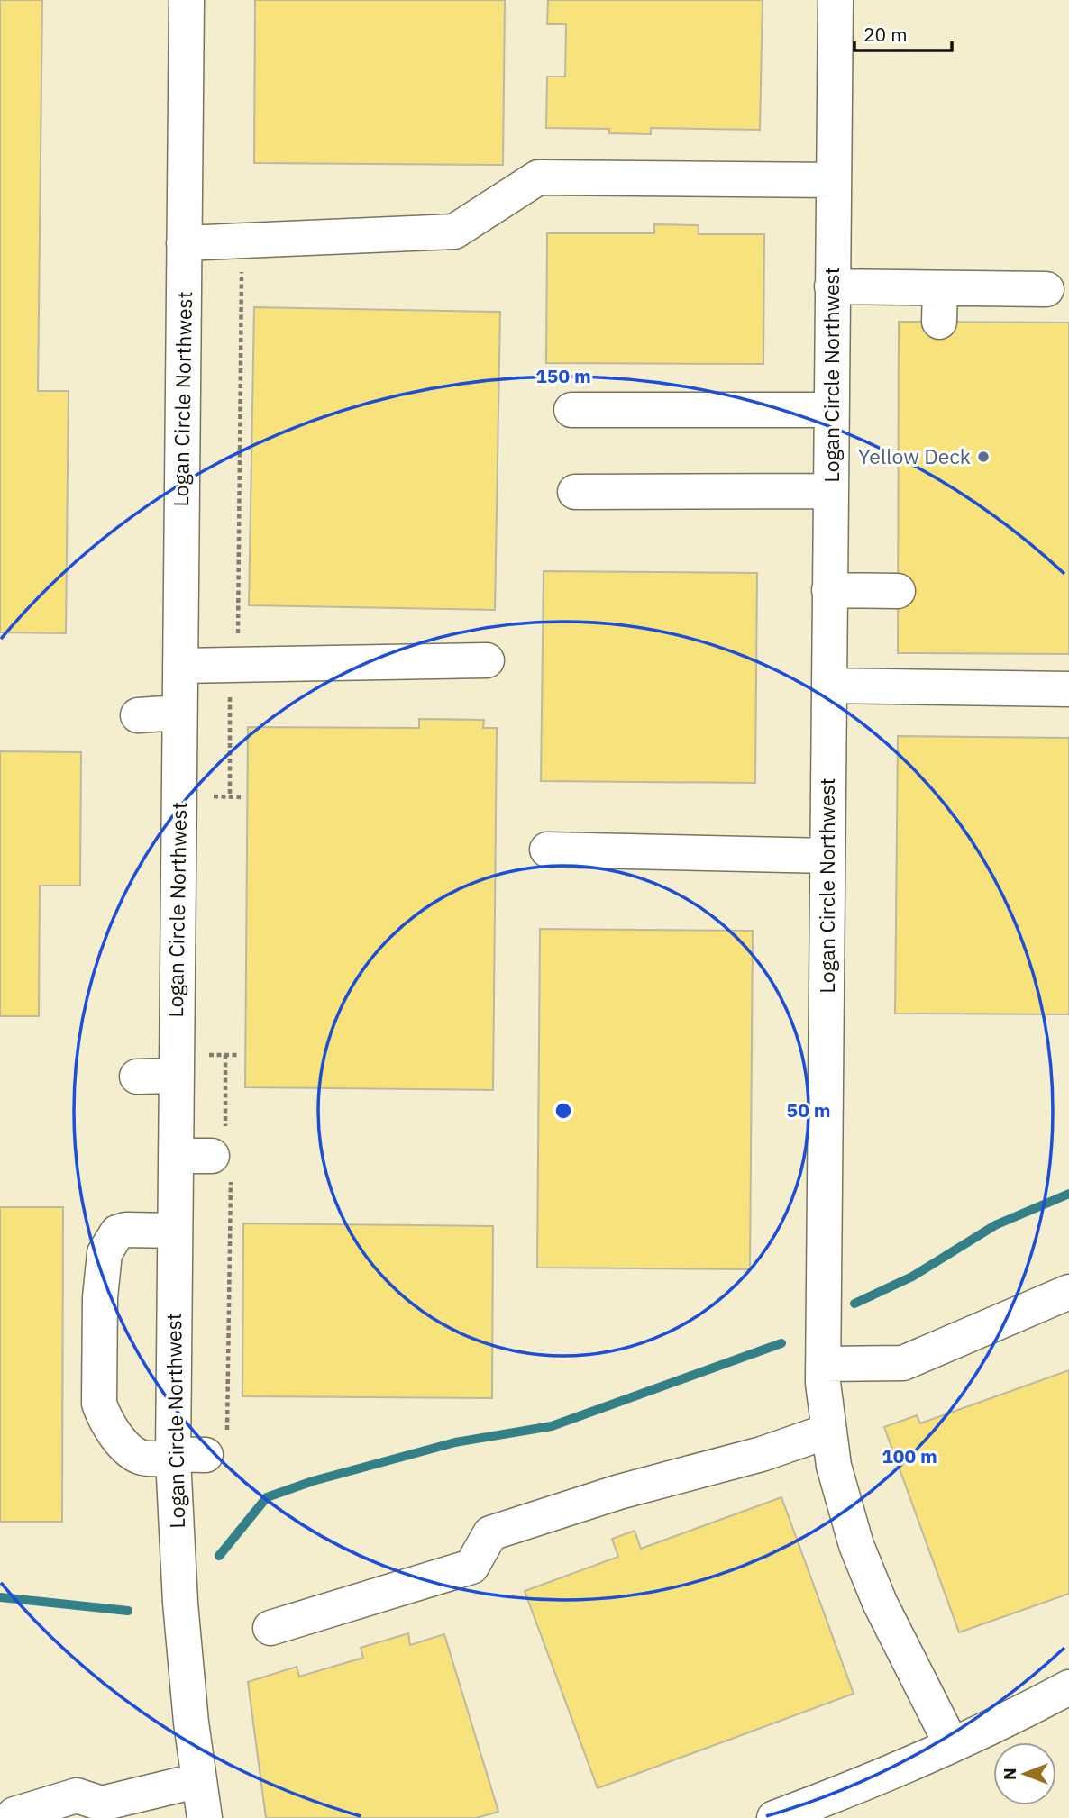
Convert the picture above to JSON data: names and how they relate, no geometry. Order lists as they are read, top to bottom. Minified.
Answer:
{"streets":{"street":["Logan Circle Northwest"]},"places":["Yellow Deck"],"scale_bar":"20 m","north":"left","rings":["150 m","50 m","100 m"]}
